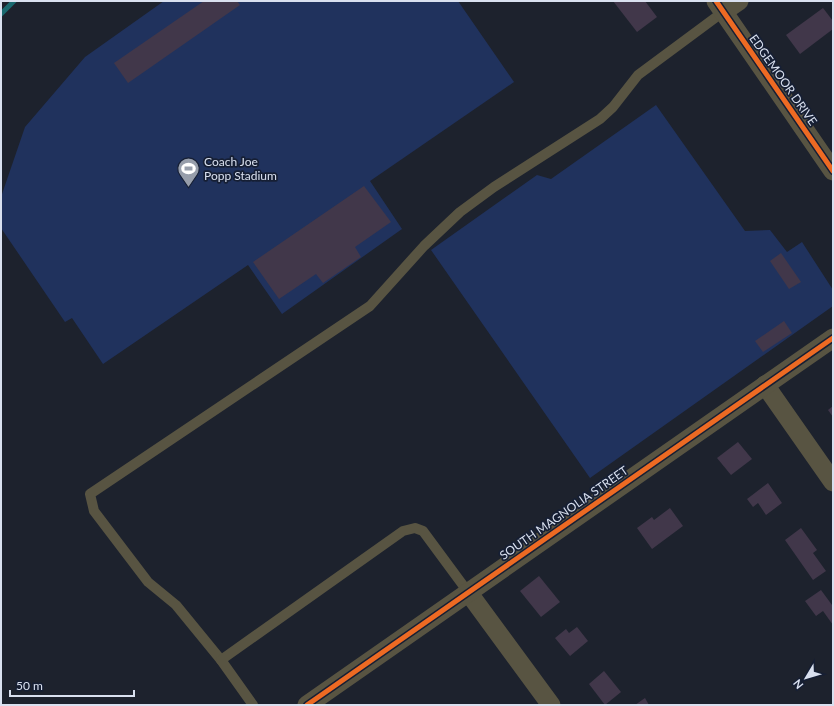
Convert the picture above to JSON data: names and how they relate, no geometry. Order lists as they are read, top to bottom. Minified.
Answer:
{"streets":{"street":["EDGEMOOR DRIVE","SOUTH MAGNOLIA STREET"]},"places":{"sports":["Coach Joe Popp Stadium"]},"scale_bar":"50 m","north":"bottom left"}
